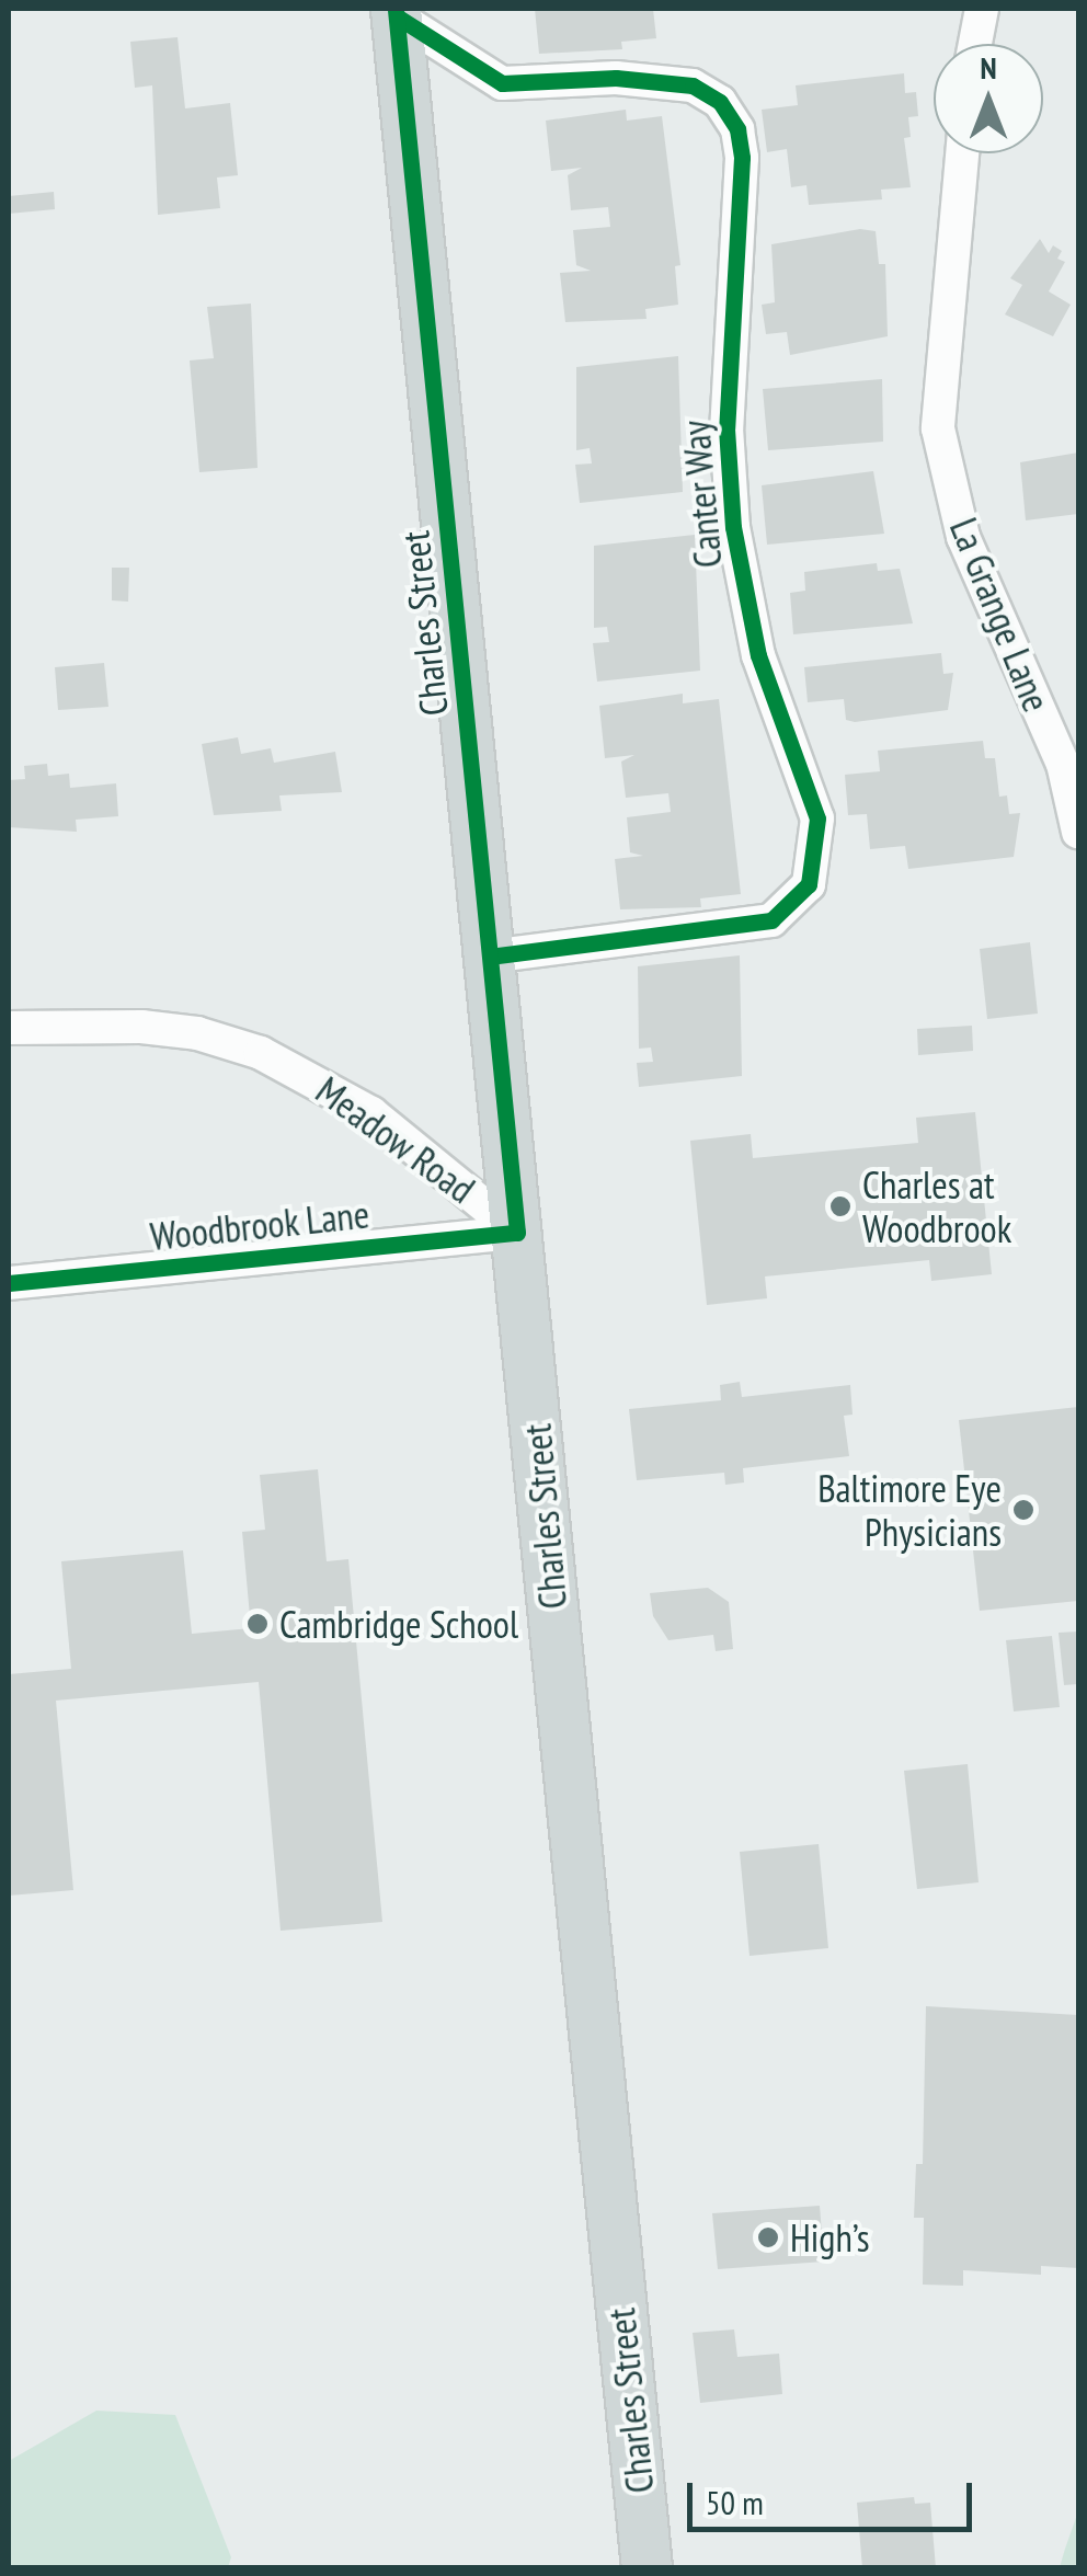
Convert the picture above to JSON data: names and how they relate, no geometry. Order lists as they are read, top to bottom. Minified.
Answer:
{"streets":{"main road":["Charles Street"],"street":["Canter Way","La Grange Lane","Meadow Road","Woodbrook Lane"]},"crossings":[["Canter Way","Charles Street"],["Charles Street","Meadow Road"],["Charles Street","Woodbrook Lane"],["Meadow Road","Woodbrook Lane"]],"places":["Charles at Woodbrook","Baltimore Eye Physicians","Cambridge School","High’s"],"scale_bar":"50 m","north":"top"}
